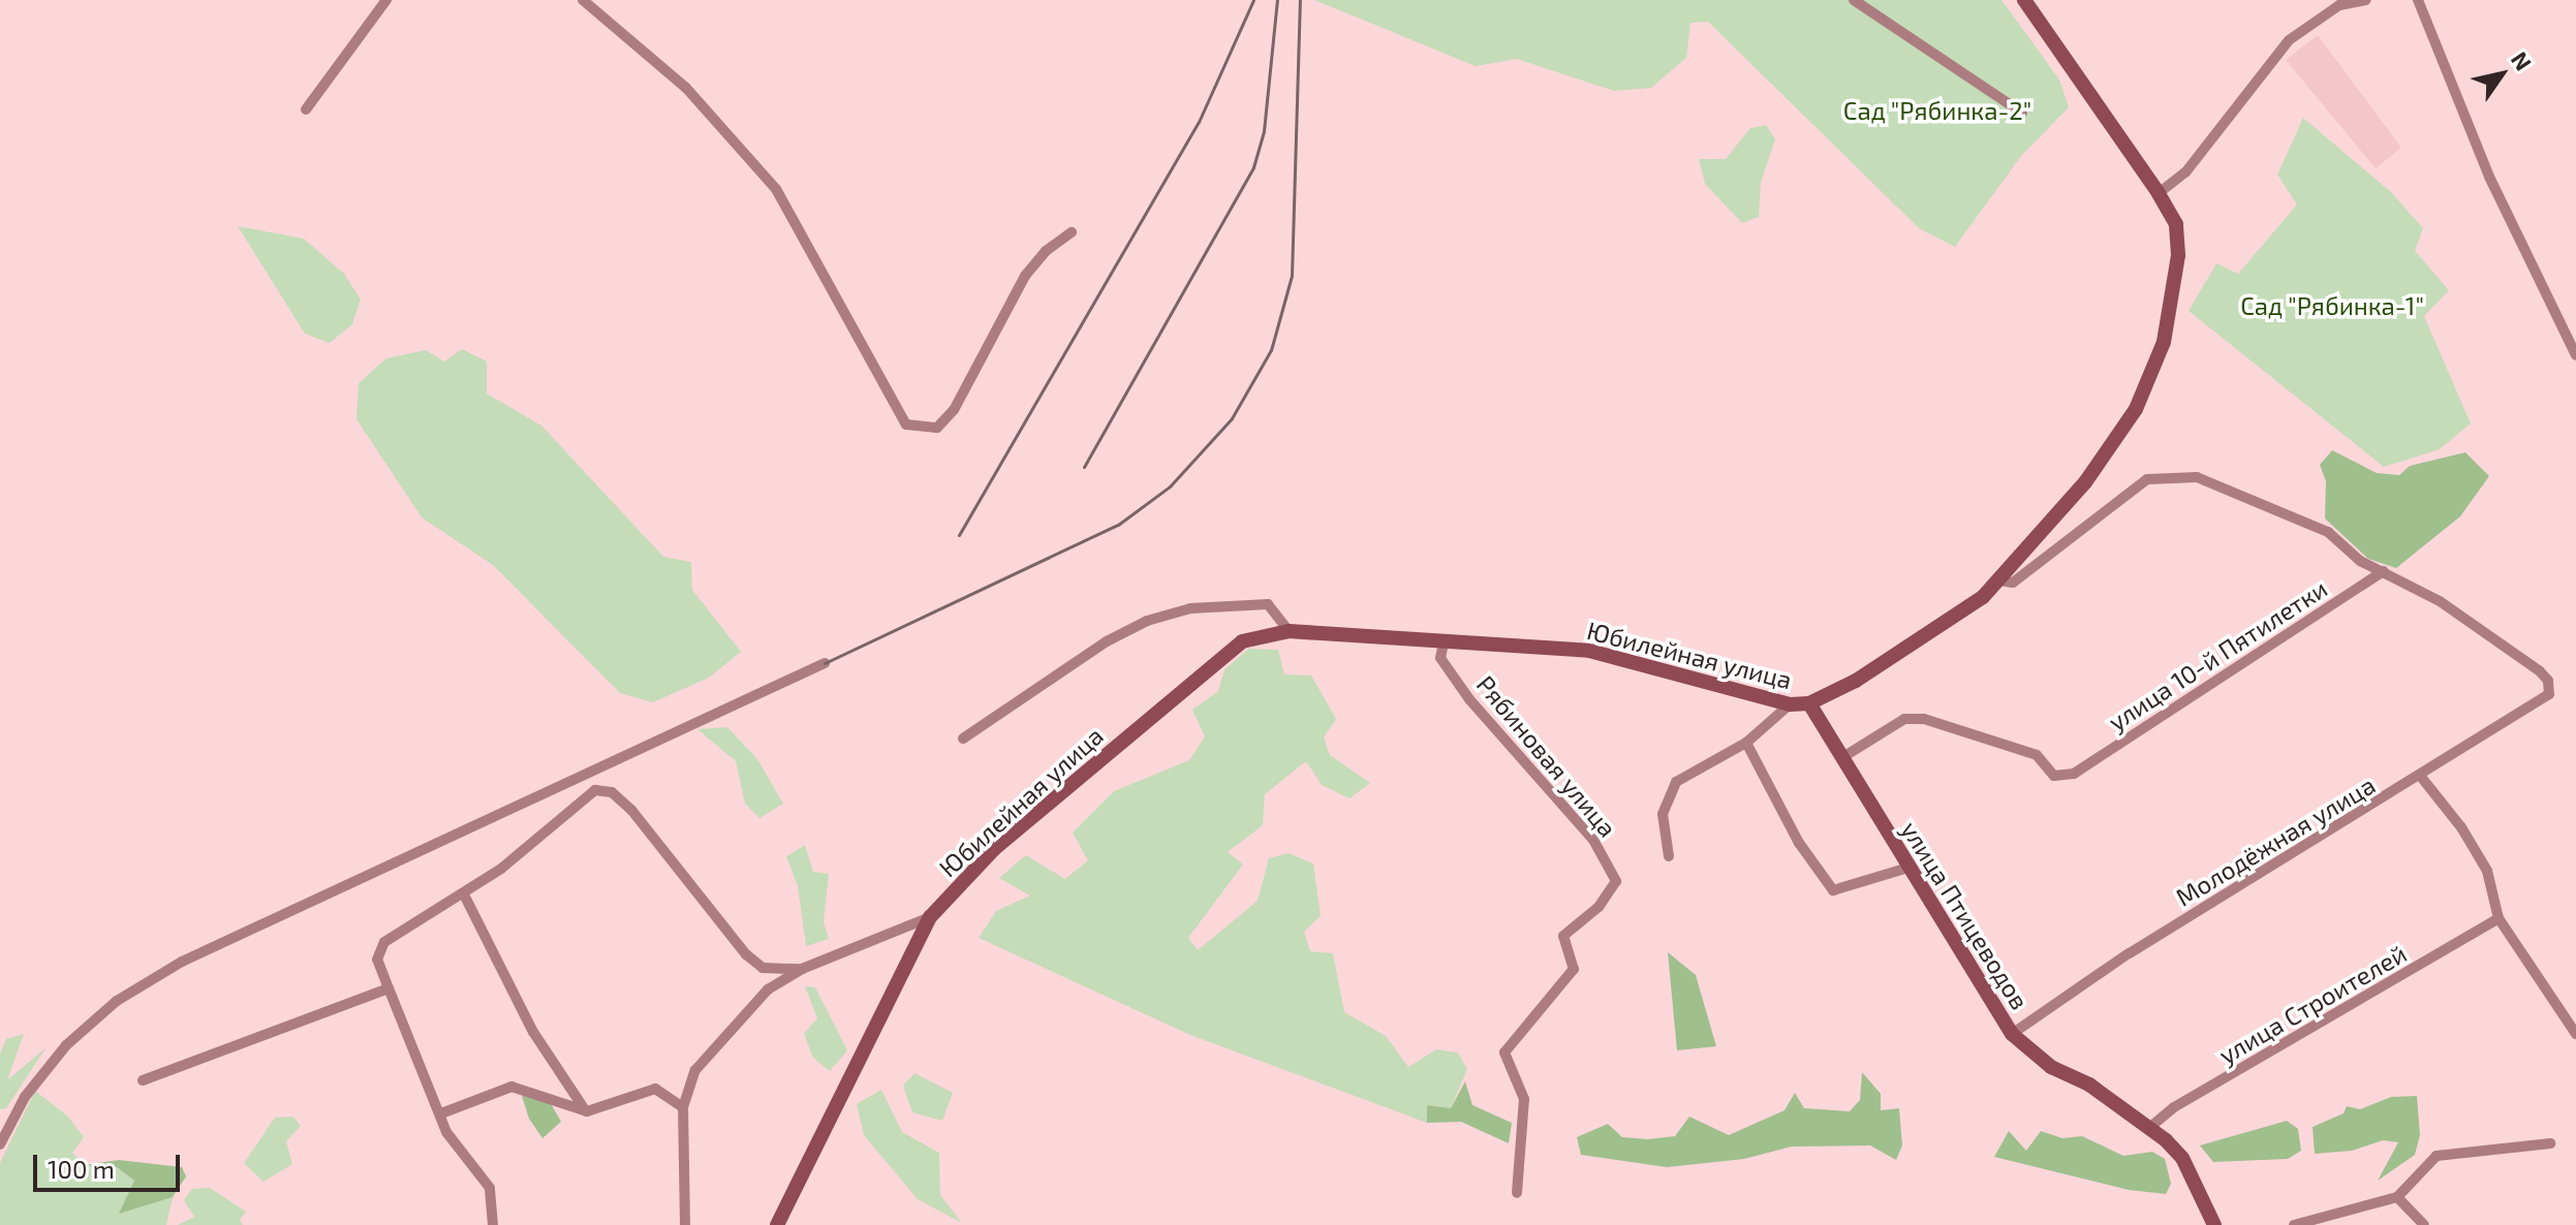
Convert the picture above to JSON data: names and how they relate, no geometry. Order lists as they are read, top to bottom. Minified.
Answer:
{"streets":{"street":["Юбилейная улица","улица 10-й Пятилетки","Рябиновая улица","Молодёжная улица","улица Птицеводов","улица Строителей"]},"crossings":[["Юбилейная улица","Рябиновая улица"],["Юбилейная улица","улица Птицеводов"],["улица 10-й Пятилетки","Молодёжная улица"],["улица 10-й Пятилетки","улица Птицеводов"],["Молодёжная улица","улица Птицеводов"],["улица Птицеводов","улица Строителей"]],"parks":["Сад \"Рябинка-2\"","Сад \"Рябинка-1\""],"scale_bar":"100 m","north":"top right"}
